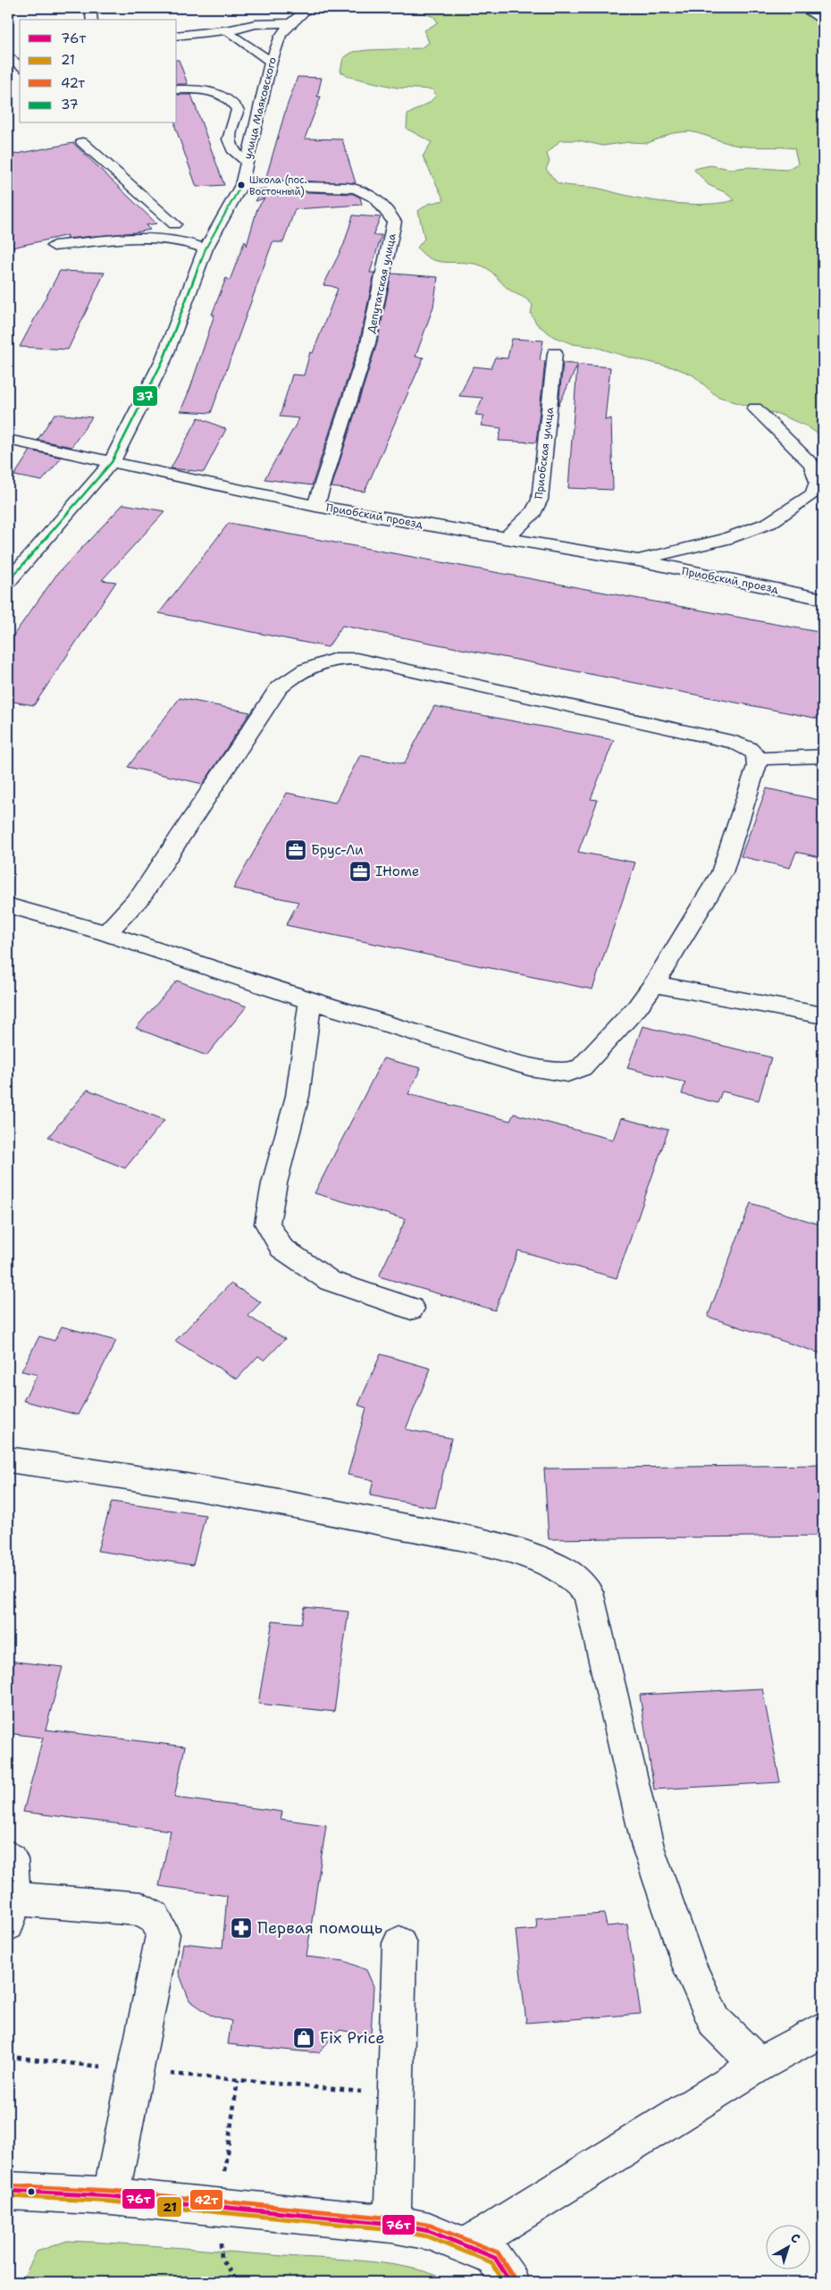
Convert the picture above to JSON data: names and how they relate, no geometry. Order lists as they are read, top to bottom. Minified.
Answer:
{"streets":{"street":["улица Маяковского","Депутатская улица","Приобская улица","Приобский проезд"]},"crossings":[["улица Маяковского","Депутатская улица"],["улица Маяковского","Приобский проезд"],["Депутатская улица","Приобский проезд"],["Приобская улица","Приобский проезд"]],"places":{"other":["Школа (пос. Восточный)"],"office":["Брус-Ли","IHome"],"pharmacy":["Первая помощь"],"shop":["Fix Price"]},"lines":["transit line 37","transit line 42т","transit line 76т","transit line 21"],"legend":["76т","21","42т","37"],"north":"top right"}
